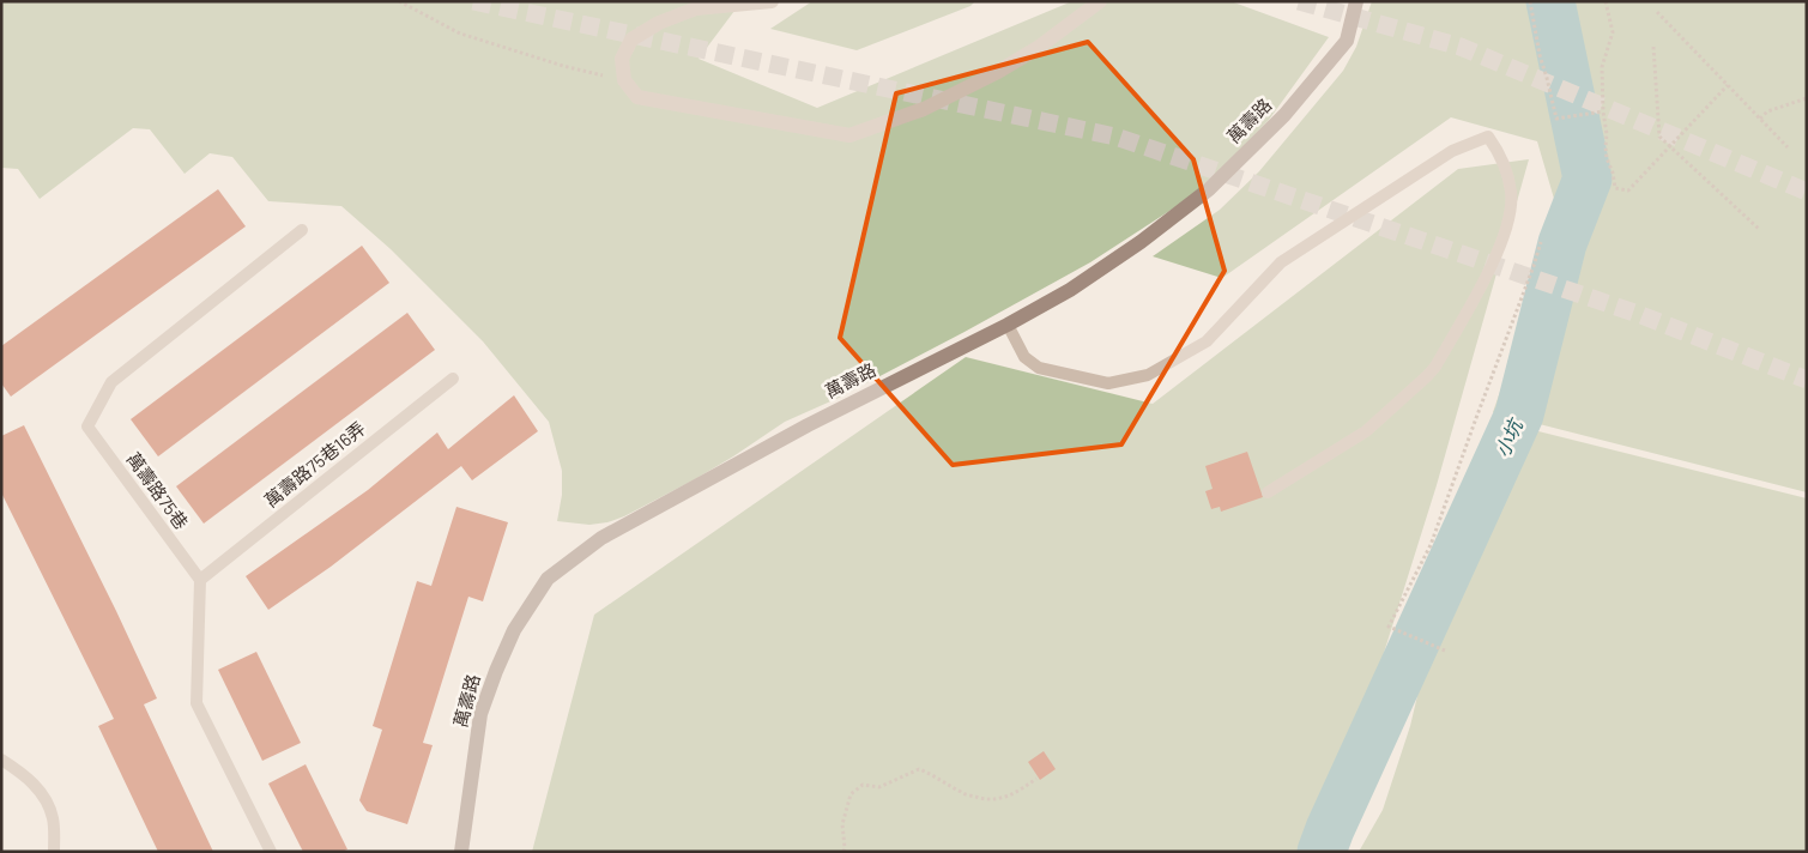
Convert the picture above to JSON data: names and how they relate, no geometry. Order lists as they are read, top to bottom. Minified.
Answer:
{"streets":{"street":["萬壽路"],"lane":["萬壽路75巷16弄","萬壽路75巷"]},"crossings":[["萬壽路75巷16弄","萬壽路75巷"]],"water":["小坑"]}
